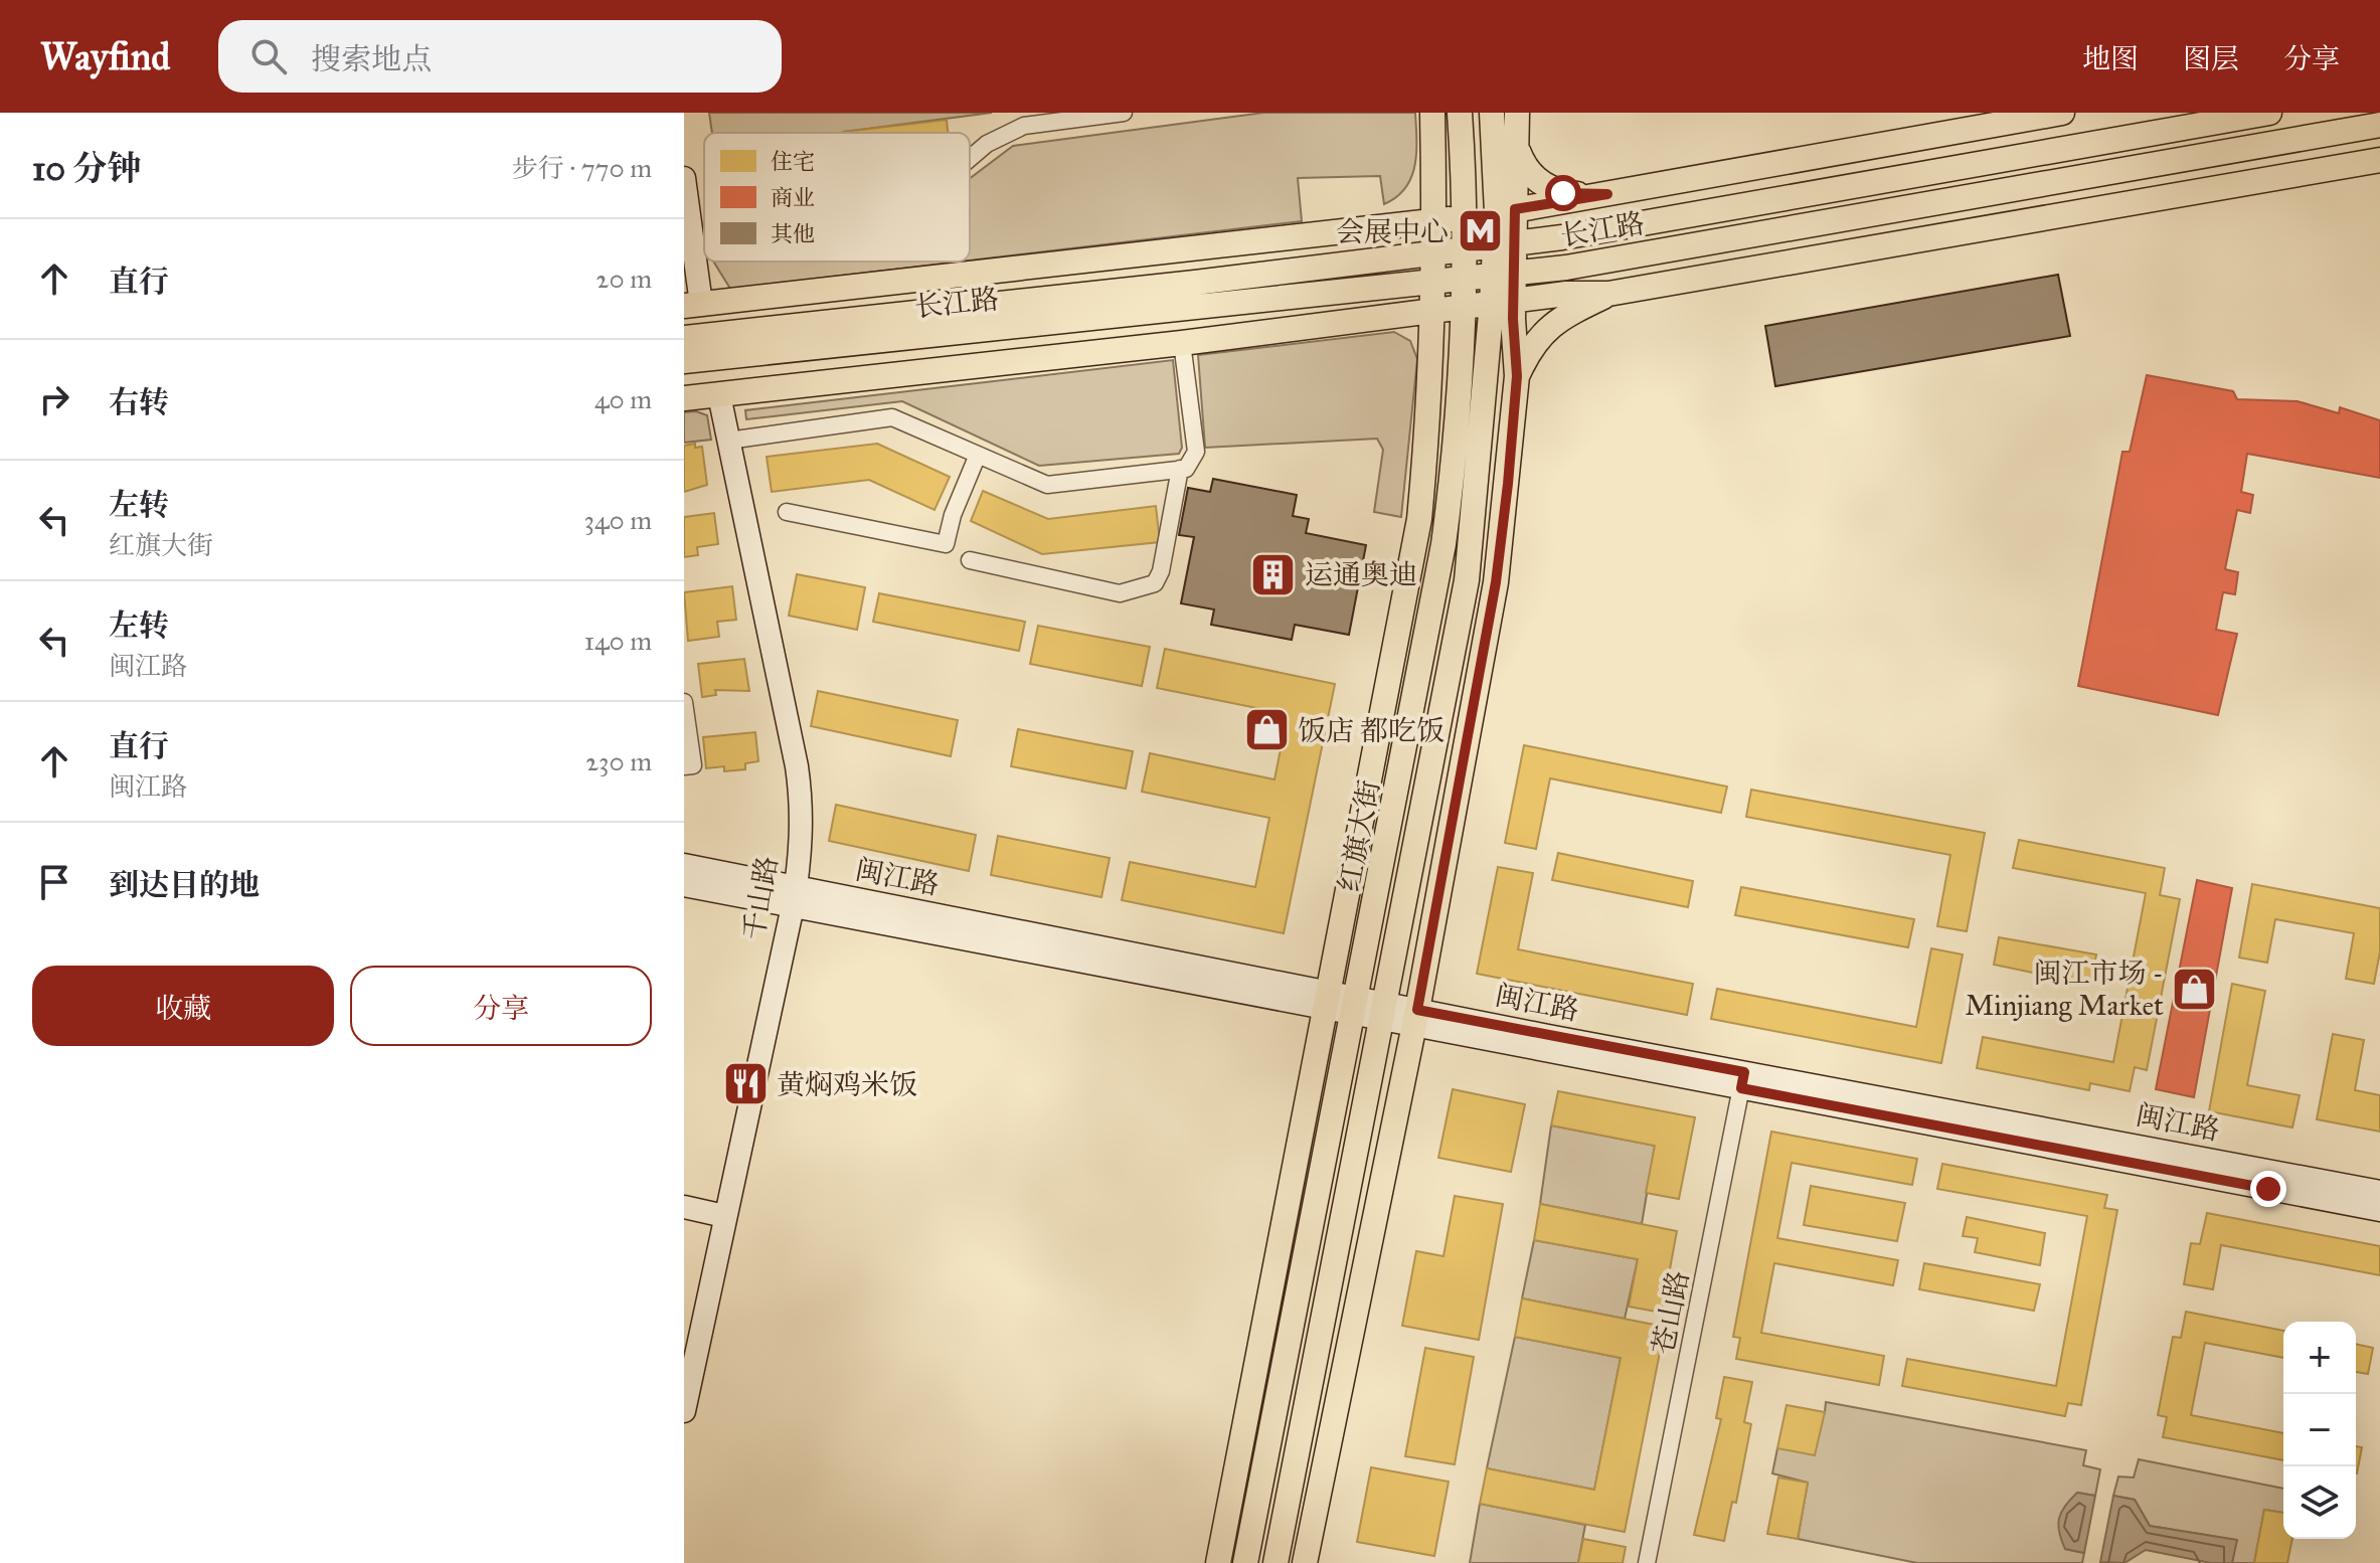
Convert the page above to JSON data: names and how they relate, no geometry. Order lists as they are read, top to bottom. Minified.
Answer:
{"streets":{"main road":["长江路","红旗大街","闽江路","千山路"],"street":["苍山路"]},"crossings":[["长江路","红旗大街"],["红旗大街","闽江路"],["闽江路","千山路"],["闽江路","苍山路"]],"places":{"metro station":["会展中心"],"building":["运通奥迪"],"shop":["饭店 都吃饭","闽江市场 - Minjiang Market"],"restaurant":["黄焖鸡米饭"]},"legend":["住宅","商业","其他"],"page":{"header":"Wayfind","search":"搜索地点","nav":["地图","图层","分享"],"heading":["10 分钟","步行 · 770 m"],"list":[["直行","20 m"],["右转","40 m"],["左转","红旗大街","340 m"],["左转","闽江路","140 m"],["直行","闽江路","230 m"],"到达目的地"],"buttons":["收藏","分享"],"map_buttons":["+","−"]}}
